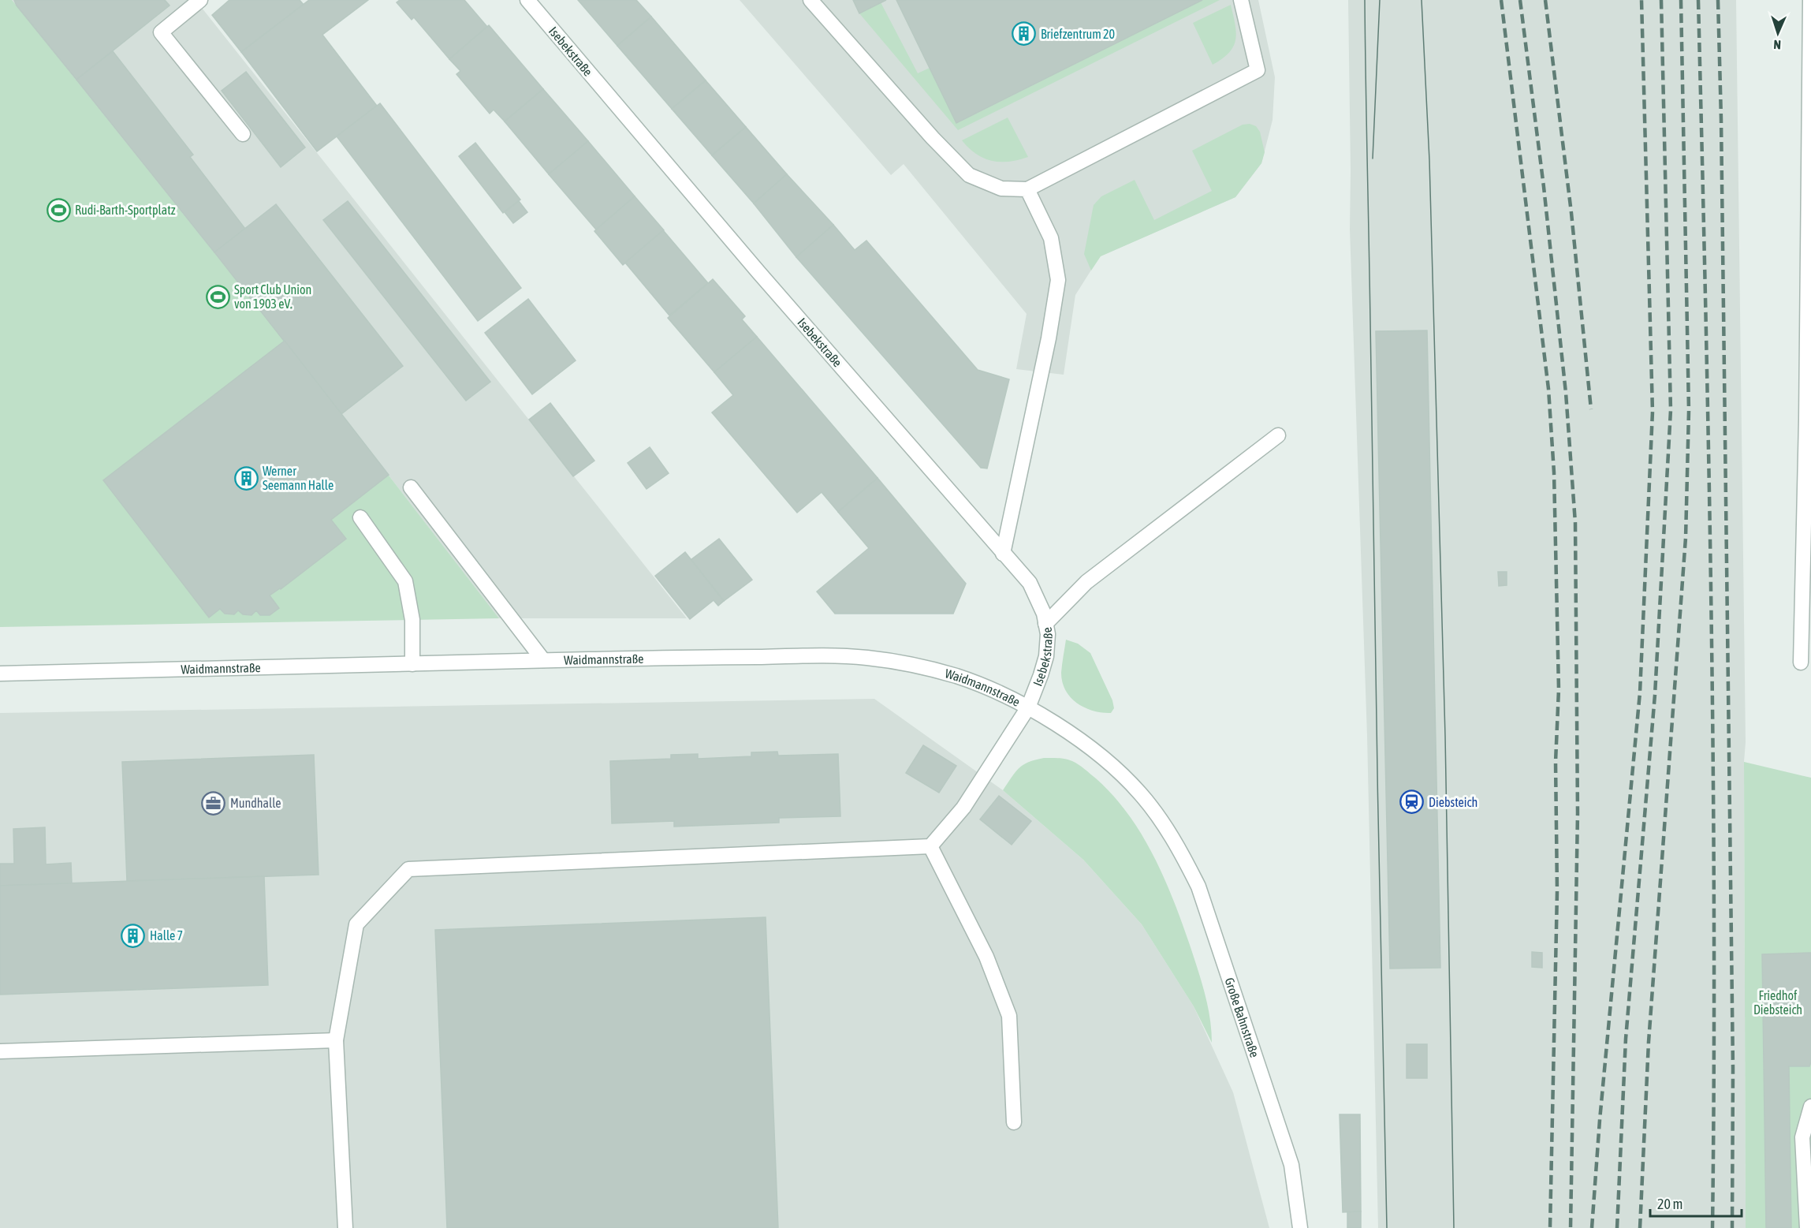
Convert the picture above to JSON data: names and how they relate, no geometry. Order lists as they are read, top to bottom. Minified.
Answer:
{"streets":{"street":["Isebekstraße","Waidmannstraße","Große Bahnstraße"]},"crossings":[["Isebekstraße","Waidmannstraße"],["Waidmannstraße","Große Bahnstraße"]],"parks":["Friedhof Diebsteich"],"places":{"building":["Briefzentrum 20","Werner Seemann Halle","Halle 7"],"sports":["Rudi-Barth-Sportplatz","Sport Club Union von 1903 eV."],"station":["Diebsteich"],"office":["Mundhalle"]},"scale_bar":"20 m","north":"bottom"}
